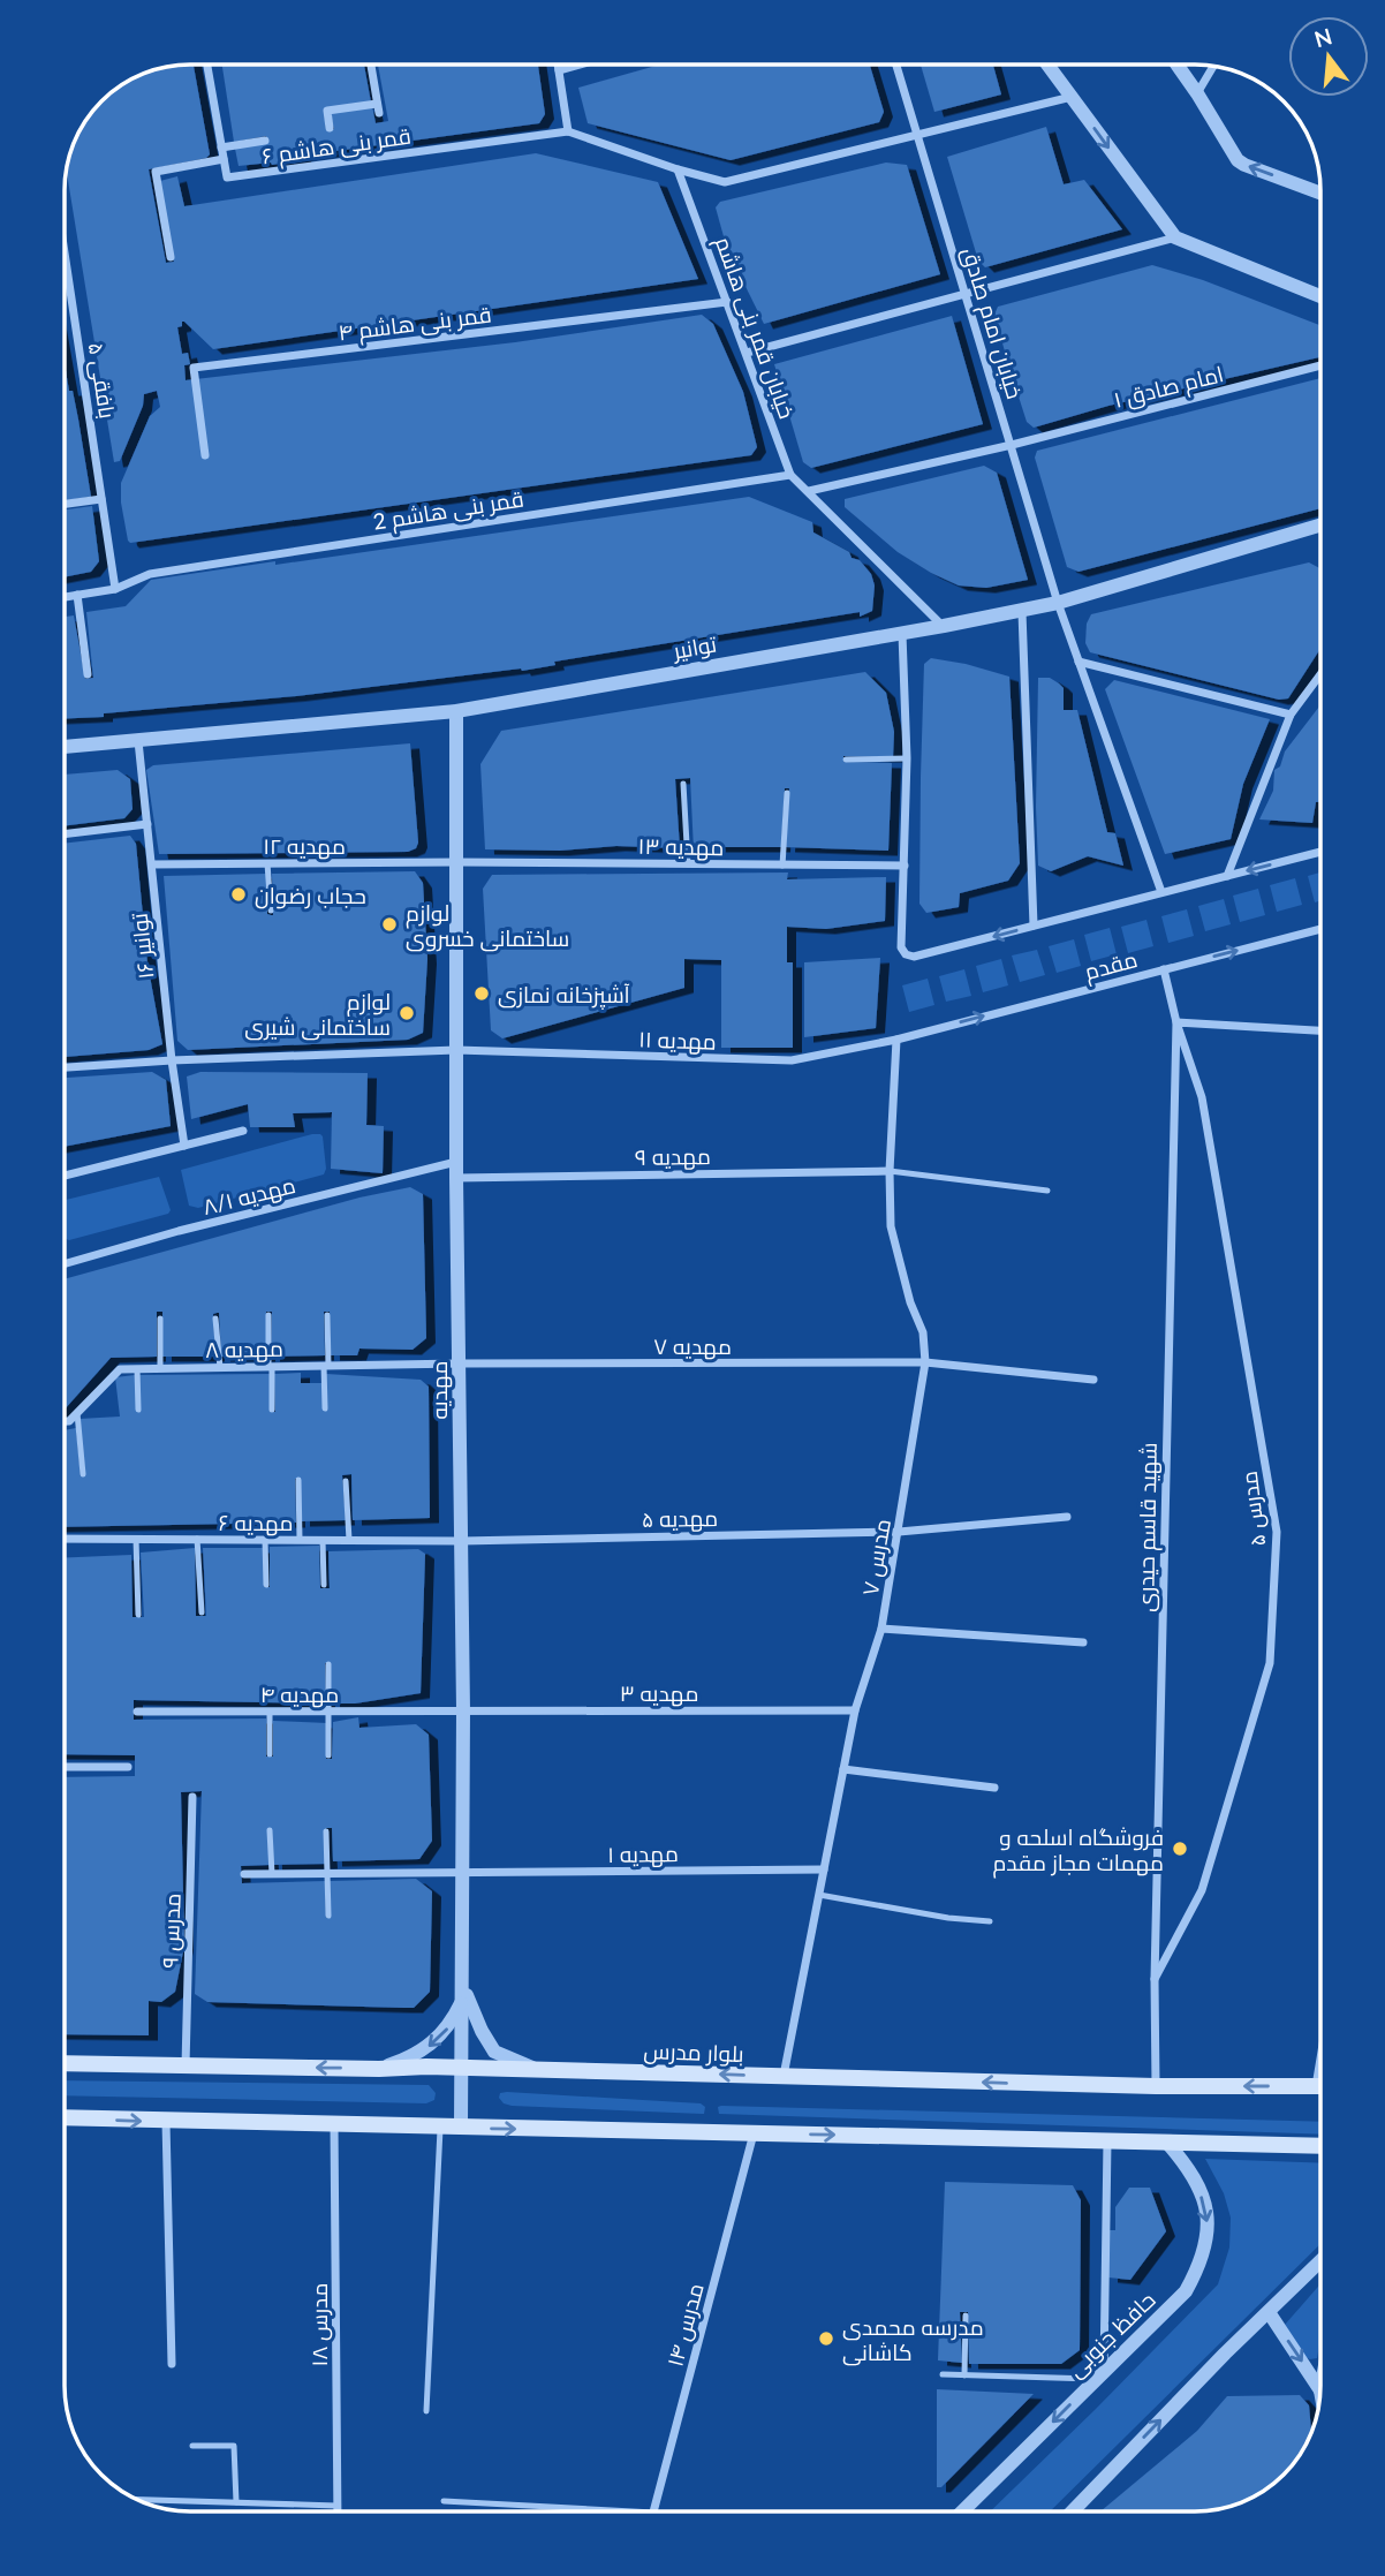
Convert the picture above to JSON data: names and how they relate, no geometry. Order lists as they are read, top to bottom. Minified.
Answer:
{"streets":{"main road":["بلوار مدرس"],"street":["قمر بنی هاشم ۶","قمر بنی هاشم ۴","خیابان امام صادق","خیابان قمر بنی هاشم","بافقی ۵","امام صادق ۱","قمر بنی هاشم 2","توانیر","مهدیه ۱۲","مهدیه ۱۳","توانیر ۱۶","مقدم","مهدیه ۱۱","مهدیه ۹","مهدیه ۸/۱","مهدیه ۷","مهدیه ۸","مهدیه","مدرس ۵","مهدیه ۵","مهدیه ۶","شهید قاسم حیدری","مدرس ۷","مهدیه ۳","مهدیه ۴","مهدیه ۱","مدرس ۹","مدرس ۱۸","مدرس ۱۴","حافظ جنوبی"]},"crossings":[["قمر بنی هاشم ۴","خیابان قمر بنی هاشم"],["خیابان امام صادق","امام صادق ۱"],["خیابان امام صادق","توانیر"],["خیابان قمر بنی هاشم","امام صادق ۱"],["خیابان قمر بنی هاشم","قمر بنی هاشم 2"],["خیابان قمر بنی هاشم","توانیر"],["بافقی ۵","قمر بنی هاشم 2"],["توانیر","توانیر ۱۶"],["توانیر","مهدیه"],["مهدیه ۱۲","مهدیه ۱۳"],["مهدیه ۱۲","توانیر ۱۶"],["مهدیه ۱۲","مهدیه"],["مهدیه ۱۳","مهدیه"],["توانیر ۱۶","مهدیه ۱۱"],["مقدم","مهدیه ۱۱"],["مقدم","شهید قاسم حیدری"],["مقدم","مدرس ۷"],["مهدیه ۱۱","مهدیه"],["مهدیه ۱۱","مدرس ۷"],["مهدیه ۹","مهدیه"],["مهدیه ۹","مدرس ۷"],["مهدیه ۸/۱","مهدیه"],["مهدیه ۷","مهدیه ۸"],["مهدیه ۷","مهدیه"],["مهدیه ۷","مدرس ۷"],["مهدیه ۸","مهدیه"],["مهدیه","مهدیه ۵"],["مهدیه","مهدیه ۶"],["مهدیه","مهدیه ۳"],["مهدیه","مهدیه ۴"],["مهدیه","مهدیه ۱"],["مهدیه","بلوار مدرس"],["مدرس ۵","شهید قاسم حیدری"],["مهدیه ۵","مهدیه ۶"],["مهدیه ۵","مدرس ۷"],["شهید قاسم حیدری","بلوار مدرس"],["مدرس ۷","مهدیه ۳"],["مدرس ۷","مهدیه ۱"],["مدرس ۷","بلوار مدرس"],["مهدیه ۳","مهدیه ۴"],["مدرس ۹","بلوار مدرس"]],"one_way":["مقدم"],"places":["حجاب رضوان","لوازم ساختمانی خسروی","آشپزخانه نمازی","لوازم ساختمانی شیری","فروشگاه اسلحه و مهمات مجاز مقدم","مدرسه محمدی کاشانی"],"north":"top"}
